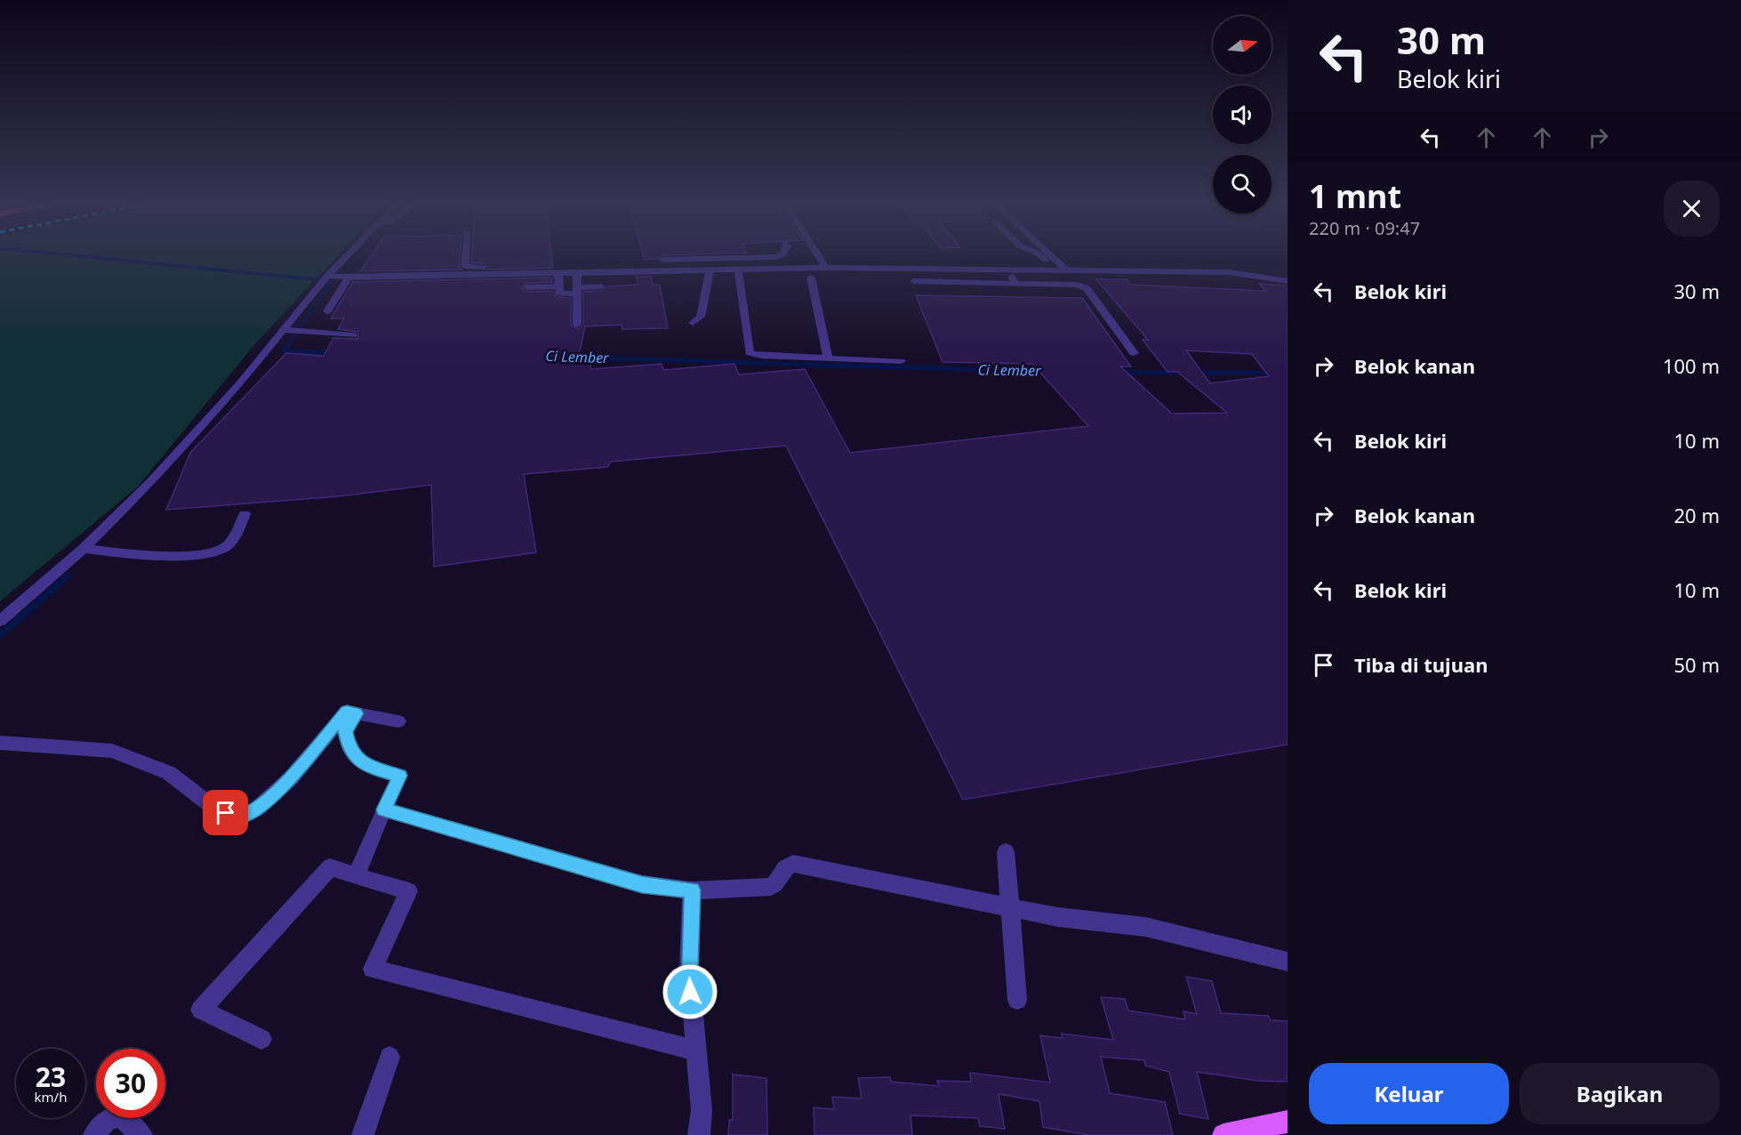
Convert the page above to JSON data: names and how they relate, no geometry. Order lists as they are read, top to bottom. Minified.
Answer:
{"water":["Ci Lember"],"north":"right","page":{"turn":["30 m","Belok kiri"],"heading":["1 mnt","220 m · 09:47"],"list":[{"name":"Belok kiri","value":"30 m"},{"name":"Belok kanan","value":"100 m"},{"name":"Belok kiri","value":"10 m"},{"name":"Belok kanan","value":"20 m"},{"name":"Belok kiri","value":"10 m"},{"name":"Tiba di tujuan","value":"50 m"}],"speed":"23 km/h","limit":"30","buttons":["Keluar","Bagikan"]}}
